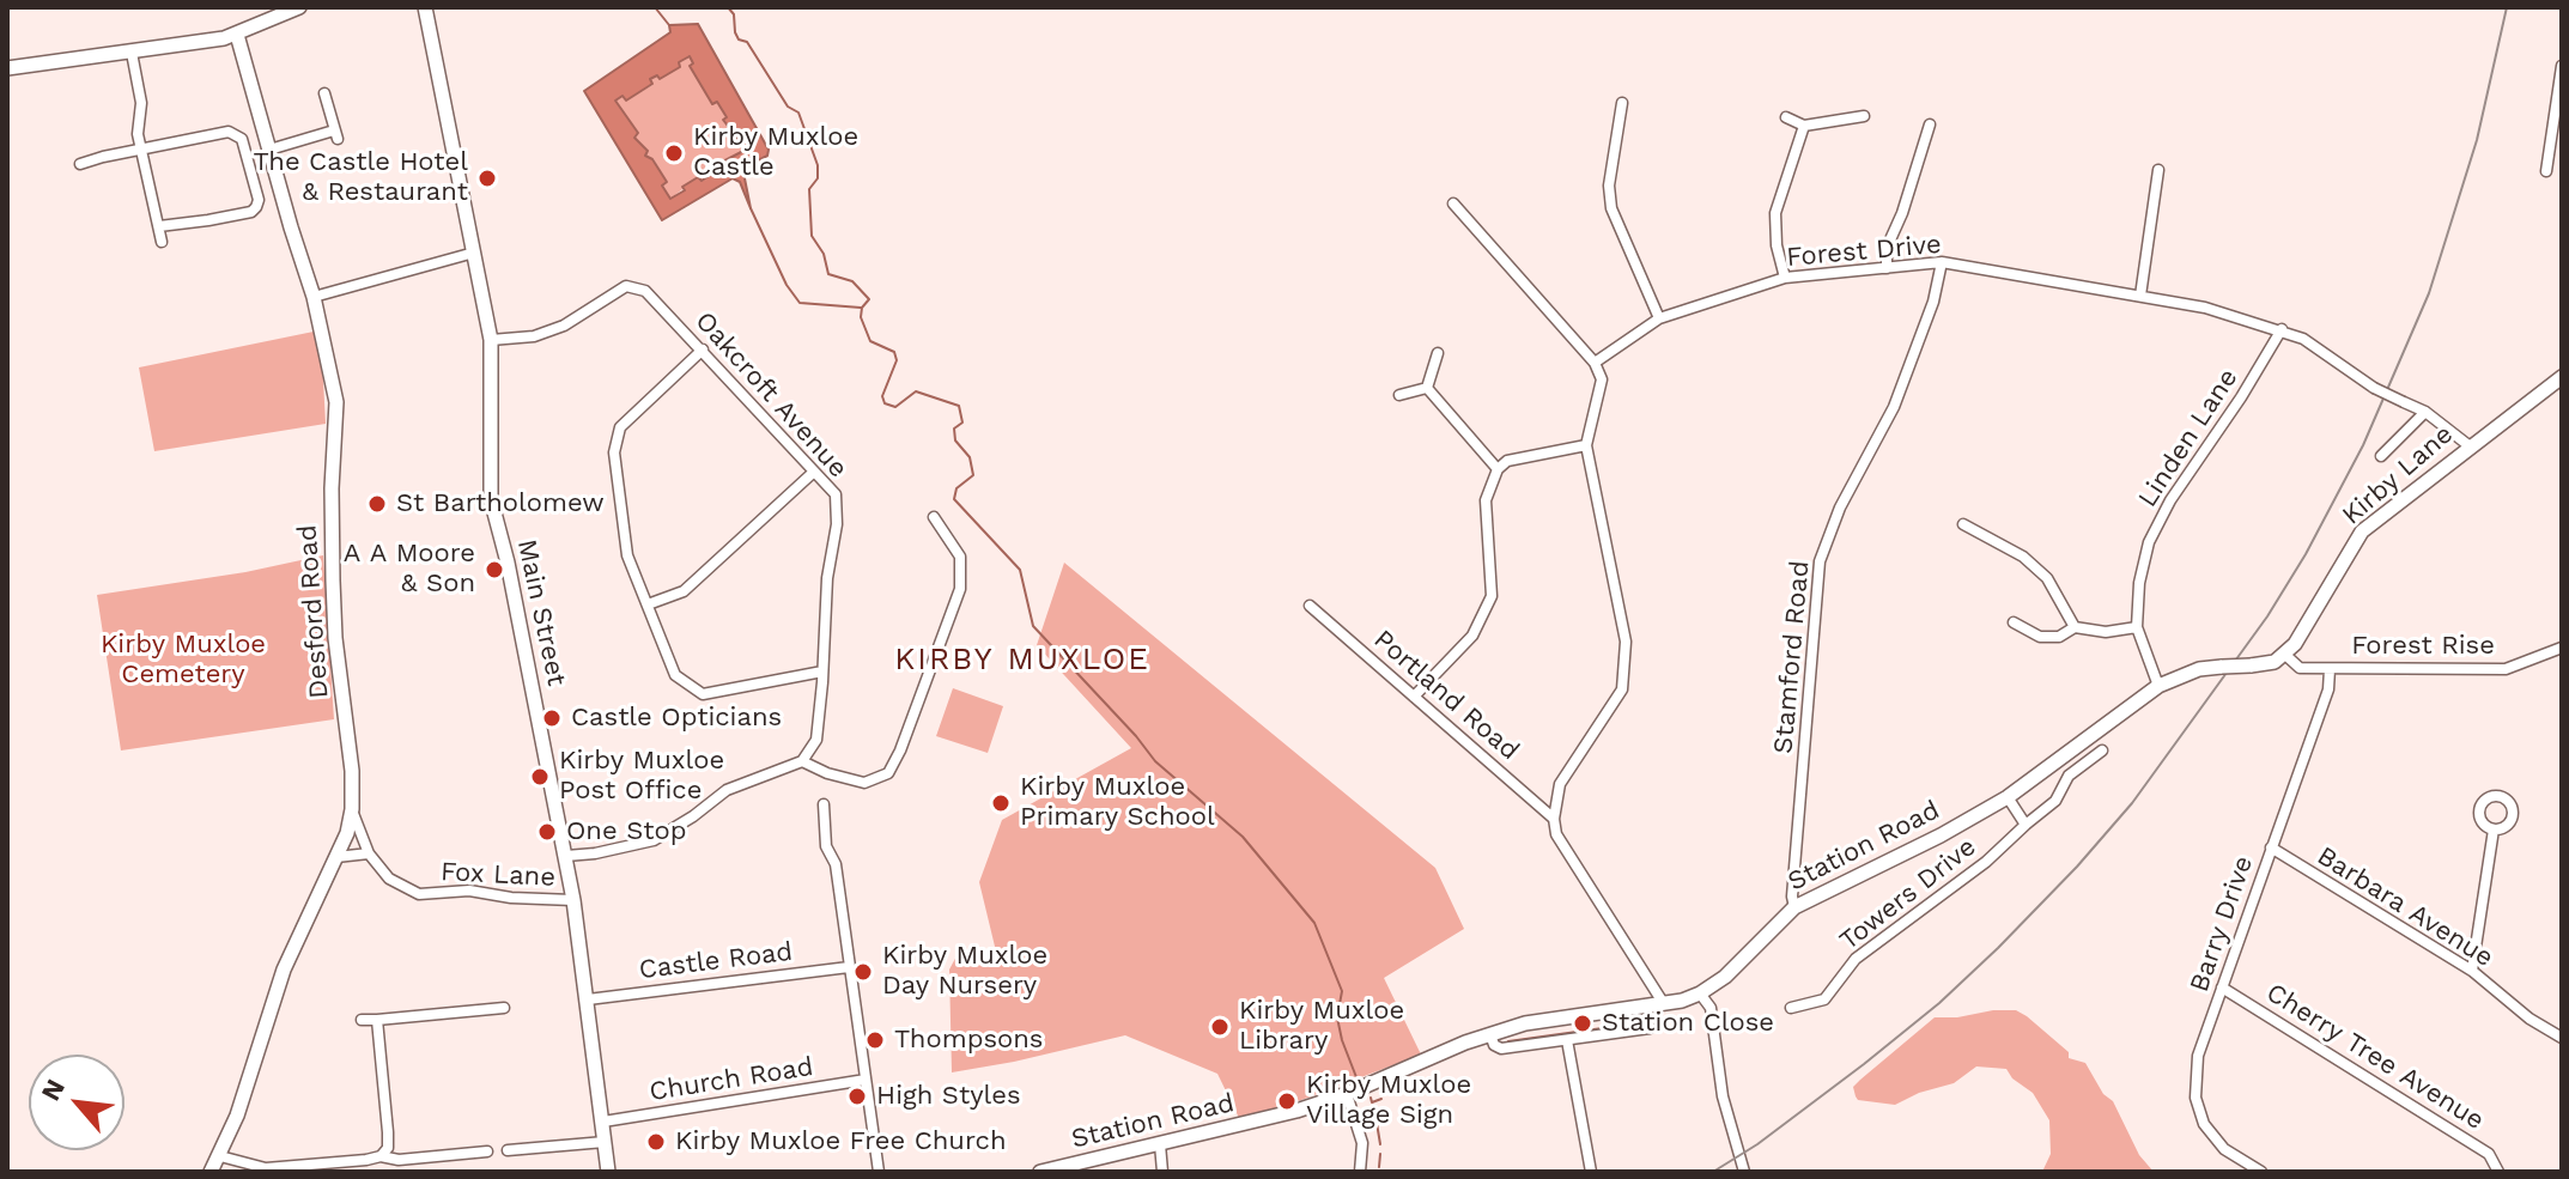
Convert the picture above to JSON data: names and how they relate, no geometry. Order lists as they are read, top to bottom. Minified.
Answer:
{"streets":{"street":["Forest Drive","Oakcroft Avenue","Linden Lane","Kirby Lane","Desford Road","Main Street","Forest Rise","Stamford Road","Portland Road","Station Road","Fox Lane","Towers Drive","Barbara Avenue","Barry Drive","Castle Road","Cherry Tree Avenue","Church Road"]},"crossings":[["Forest Drive","Linden Lane"],["Forest Drive","Kirby Lane"],["Forest Drive","Stamford Road"],["Oakcroft Avenue","Main Street"],["Linden Lane","Station Road"],["Kirby Lane","Forest Rise"],["Kirby Lane","Station Road"],["Desford Road","Fox Lane"],["Main Street","Fox Lane"],["Main Street","Castle Road"],["Main Street","Church Road"],["Forest Rise","Station Road"],["Forest Rise","Barry Drive"],["Stamford Road","Station Road"],["Barbara Avenue","Barry Drive"],["Barry Drive","Cherry Tree Avenue"]],"districts":["KIRBY MUXLOE"],"parks":["Kirby Muxloe Cemetery"],"places":["Kirby Muxloe Castle","The Castle Hotel & Restaurant","St Bartholomew","A A Moore & Son","Castle Opticians","Kirby Muxloe Post Office","Kirby Muxloe Primary School","One Stop","Kirby Muxloe Day Nursery","Station Close","Kirby Muxloe Library","Thompsons","High Styles","Kirby Muxloe Village Sign","Kirby Muxloe Free Church"],"north":"top left"}
